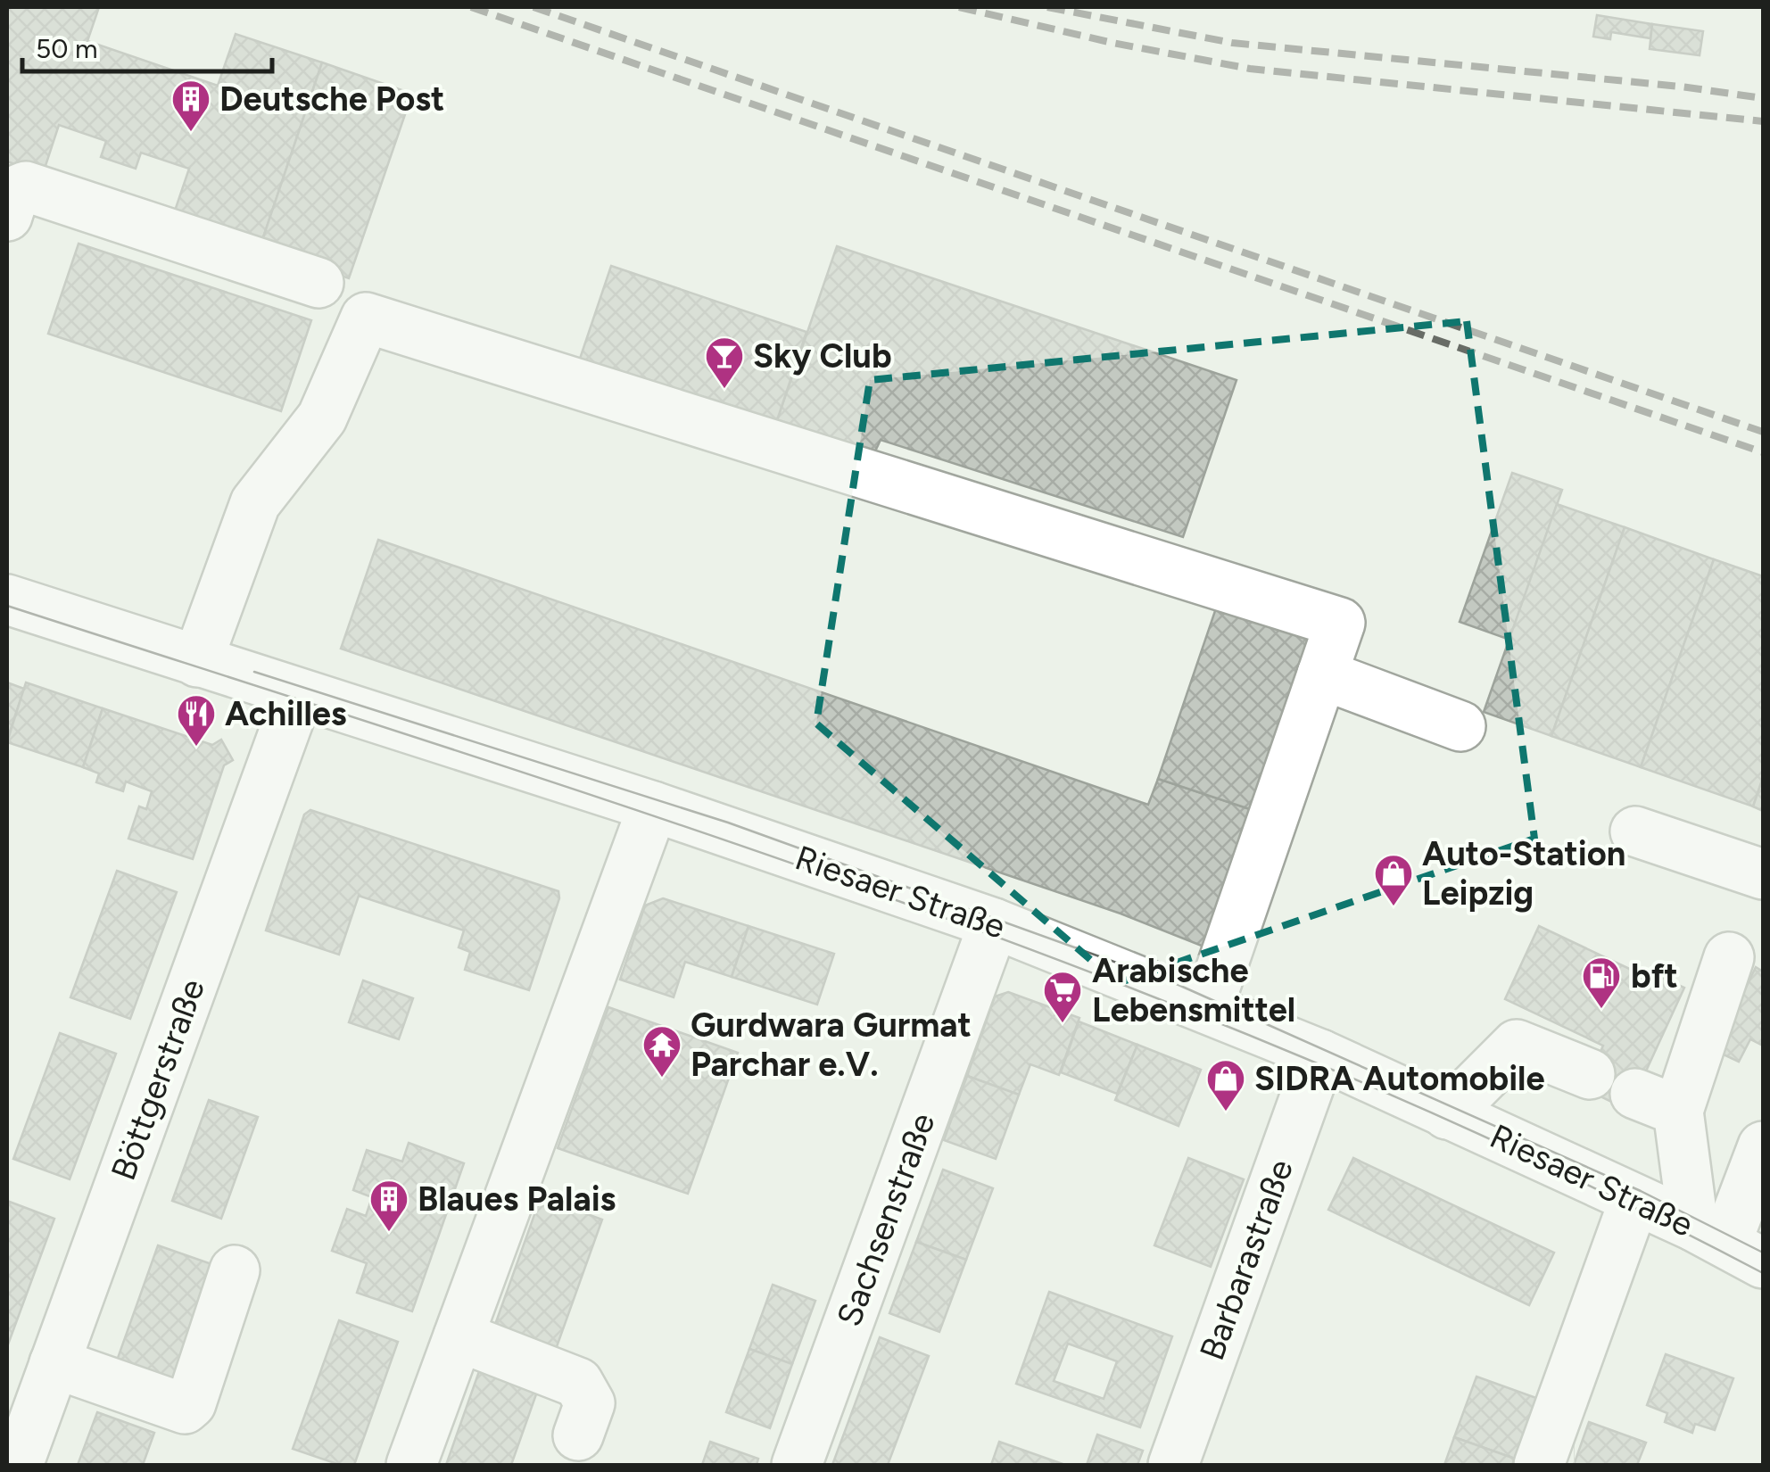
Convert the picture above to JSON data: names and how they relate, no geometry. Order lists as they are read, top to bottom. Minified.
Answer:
{"streets":{"street":["Riesaer Straße","Böttgerstraße","Sachsenstraße","Barbarastraße"]},"crossings":[["Riesaer Straße","Böttgerstraße"],["Riesaer Straße","Sachsenstraße"],["Riesaer Straße","Barbarastraße"]],"places":{"building":["Deutsche Post","Blaues Palais"],"bar":["Sky Club"],"restaurant":["Achilles"],"shop":["Auto-Station Leipzig","SIDRA Automobile"],"fuel station":["bft"],"supermarket":["Arabische Lebensmittel"],"temple":["Gurdwara Gurmat Parchar e.V."]},"scale_bar":"50 m"}
